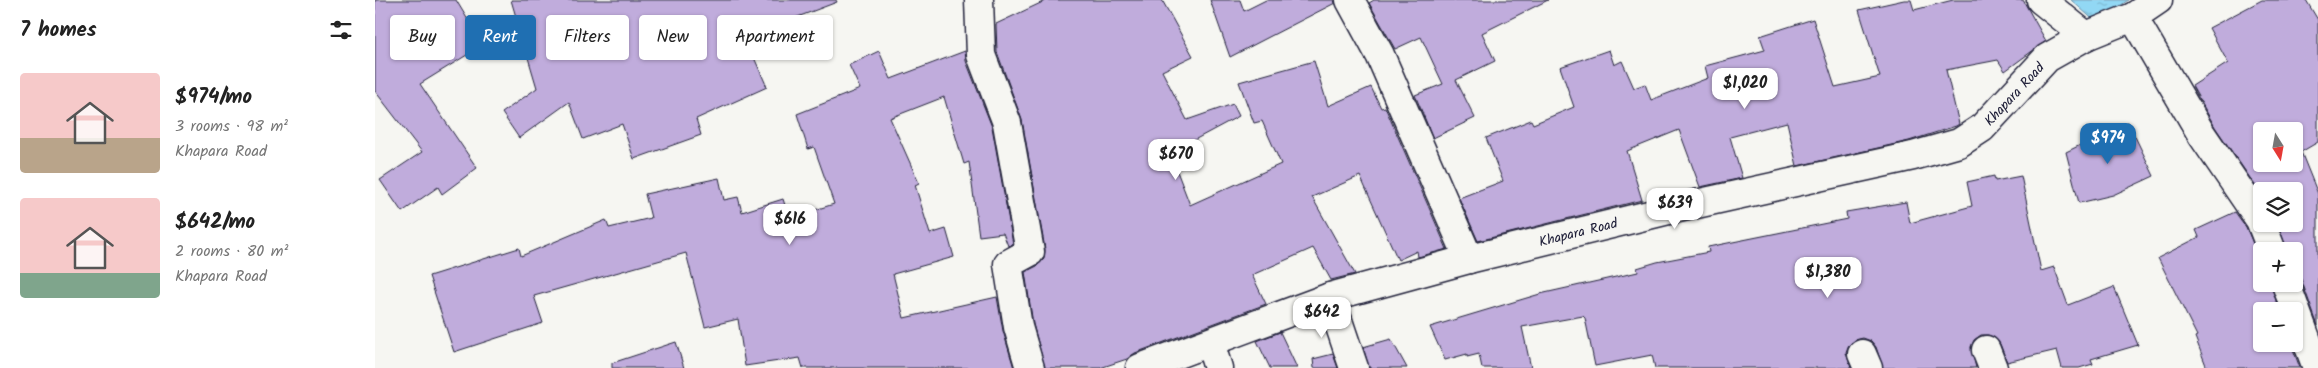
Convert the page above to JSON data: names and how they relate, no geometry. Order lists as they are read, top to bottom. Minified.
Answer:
{"streets":{"street":["Khapara Road"]},"north":"bottom","page":{"heading":"7 homes","chip":["Buy","Rent","Filters","New","Apartment"],"list":[{"name":"$974/mo","note":"3 rooms · 98 m² · Khapara Road"},{"name":"$642/mo","note":"2 rooms · 80 m² · Khapara Road"}],"price":["$1,020","$974","$670","$639","$616","$1,380","$642"],"map_buttons":["+","−"]}}
